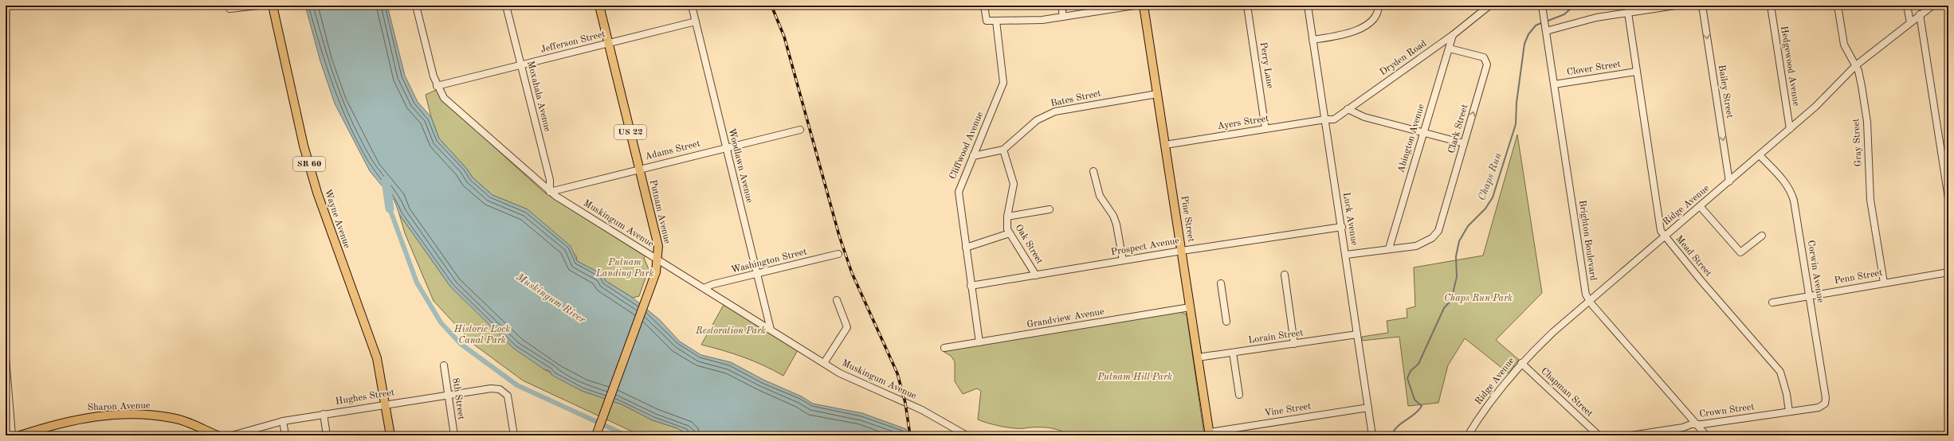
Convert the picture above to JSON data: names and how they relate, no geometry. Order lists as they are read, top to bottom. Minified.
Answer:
{"streets":{"main road":["US 22","SR 60","Putnam Avenue","Wayne Avenue","Pine Street","Sharon Avenue"],"street":["Jefferson Street","Dryden Road","Perry Lane","Hedgewood Avenue","Clover Street","Bailey Street","Moxahala Avenue","Bates Street","Ayers Street","Clark Street","Abington Avenue","Gray Street","Cliffwood Avenue","Adams Street","Woodlawn Avenue","Ridge Avenue","Luck Avenue","Muskingum Avenue","Brighton Boulevard","Oak Street","Prospect Avenue","Mead Street","Washington Street","Corwin Avenue","Penn Street","Grandview Avenue","Lorain Street","Chapman Street","Hughes Street","8th Street","Vine Street","Crown Street"]},"crossings":[["Jefferson Street","Moxahala Avenue"],["Jefferson Street","Woodlawn Avenue"],["Jefferson Street","Putnam Avenue"],["Jefferson Street","Muskingum Avenue"],["Dryden Road","Ayers Street"],["Dryden Road","Abington Avenue"],["Dryden Road","Luck Avenue"],["Perry Lane","Ayers Street"],["Hedgewood Avenue","Ridge Avenue"],["Clover Street","Brighton Boulevard"],["Clover Street","Mead Street"],["Bailey Street","Ridge Avenue"],["Moxahala Avenue","Adams Street"],["Moxahala Avenue","Muskingum Avenue"],["Bates Street","Cliffwood Avenue"],["Bates Street","Pine Street"],["Bates Street","Oak Street"],["Ayers Street","Pine Street"],["Ayers Street","Luck Avenue"],["Clark Street","Abington Avenue"],["Gray Street","Ridge Avenue"],["Gray Street","Penn Street"],["Cliffwood Avenue","Prospect Avenue"],["Cliffwood Avenue","Grandview Avenue"],["Adams Street","Woodlawn Avenue"],["Adams Street","Putnam Avenue"],["Adams Street","Muskingum Avenue"],["Woodlawn Avenue","Muskingum Avenue"],["Woodlawn Avenue","Washington Street"],["Ridge Avenue","Brighton Boulevard"],["Ridge Avenue","Mead Street"],["Ridge Avenue","Corwin Avenue"],["Ridge Avenue","Chapman Street"],["Putnam Avenue","Muskingum Avenue"],["Wayne Avenue","Hughes Street"],["Pine Street","Prospect Avenue"],["Pine Street","Grandview Avenue"],["Pine Street","Lorain Street"],["Pine Street","Vine Street"],["Luck Avenue","Prospect Avenue"],["Luck Avenue","Lorain Street"],["Luck Avenue","Vine Street"],["Muskingum Avenue","Washington Street"],["Brighton Boulevard","Crown Street"],["Oak Street","Prospect Avenue"],["Mead Street","Crown Street"],["Corwin Avenue","Penn Street"],["Corwin Avenue","Crown Street"],["Hughes Street","8th Street"]],"one_way":["Bailey Street"],"water":["Chaps Run","Muskingum River"],"parks":["Putnam Landing Park","Chaps Run Park","Historic Lock Canal Park","Restoration Park","Putnam Hill Park"]}
